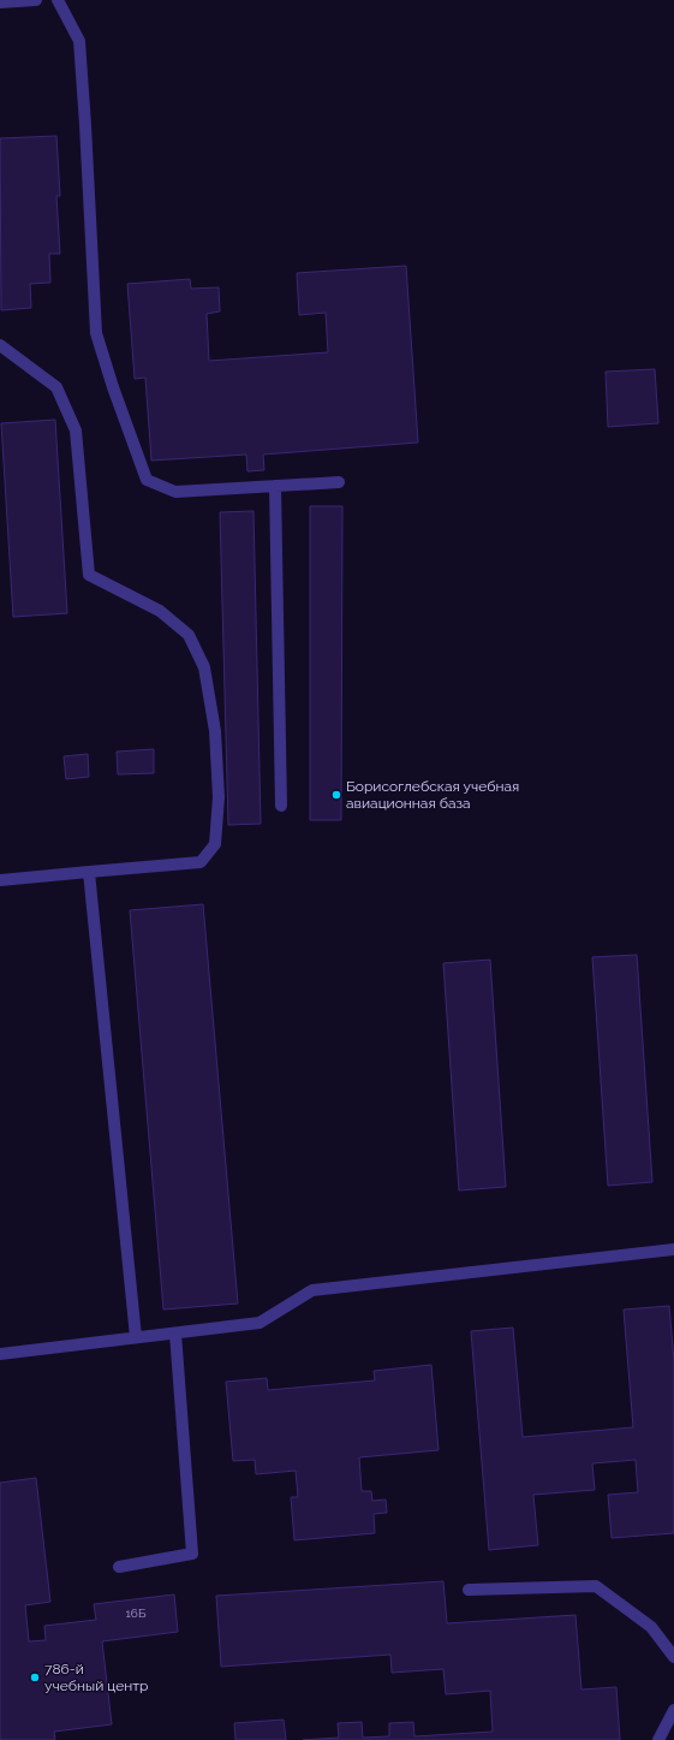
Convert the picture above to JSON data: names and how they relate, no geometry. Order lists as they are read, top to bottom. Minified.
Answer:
{"places":["Борисоглебская учебная авиационная база","786-й учебный центр"],"house_numbers":["16Б"]}
